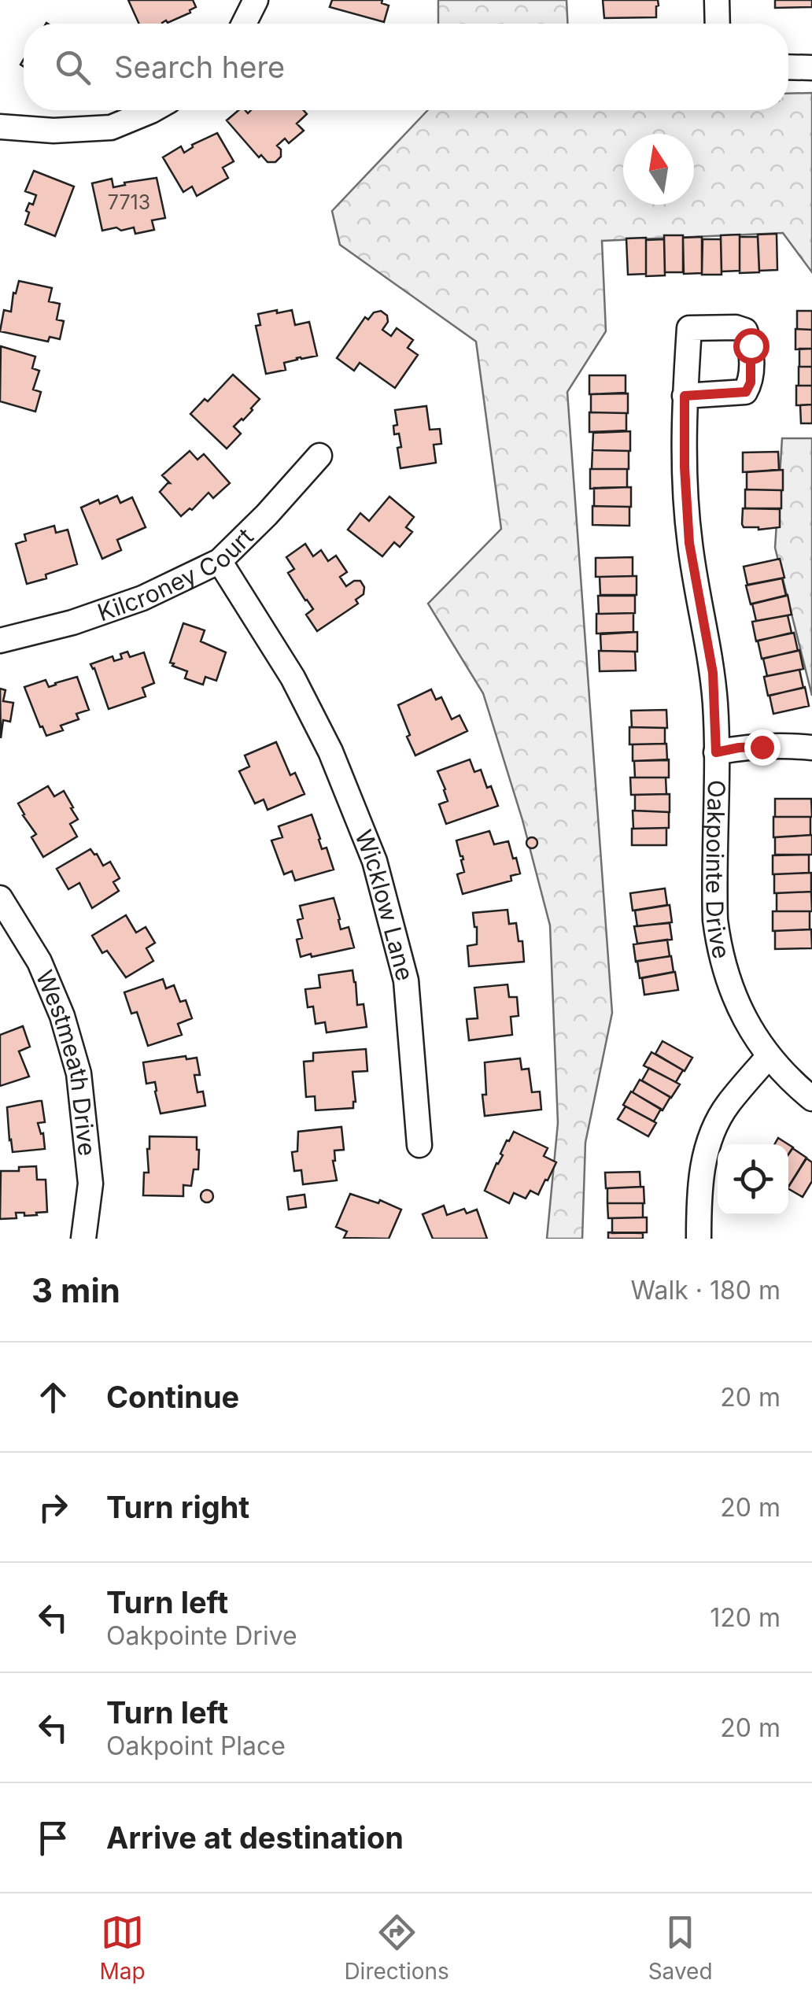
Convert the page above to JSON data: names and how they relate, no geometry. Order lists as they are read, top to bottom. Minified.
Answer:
{"streets":{"street":["Kilcroney Court","Oakpointe Drive","Wicklow Lane","Westmeath Drive"]},"crossings":[["Kilcroney Court","Wicklow Lane"]],"house_numbers":["7713"],"north":"top","page":{"search":"Search here","heading":["3 min","Walk · 180 m"],"list":[["Continue","20 m"],["Turn right","20 m"],["Turn left","Oakpointe Drive","120 m"],["Turn left","Oakpoint Place","20 m"],"Arrive at destination"],"nav":["Map","Directions","Saved"]}}
